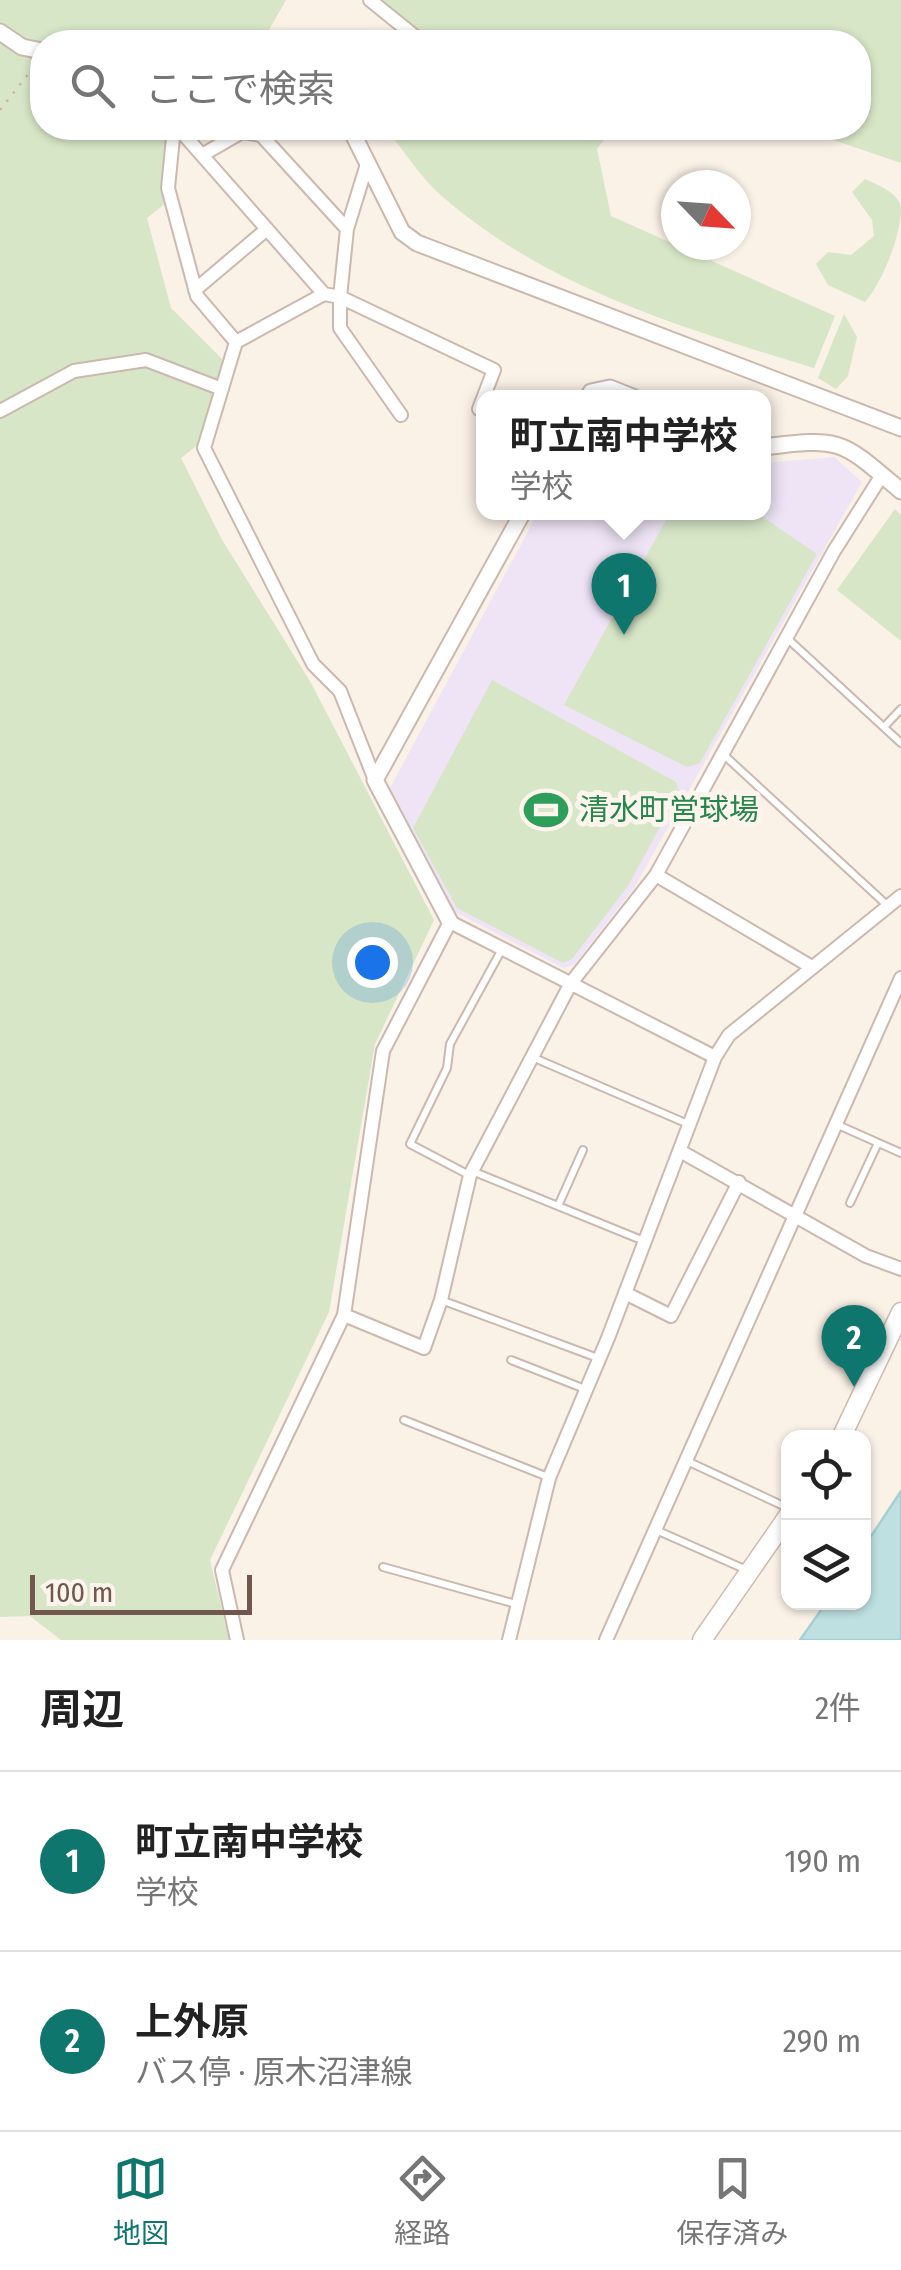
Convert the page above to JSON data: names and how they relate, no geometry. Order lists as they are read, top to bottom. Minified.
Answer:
{"places":{"sports":["清水町営球場"]},"scale_bar":"100 m","north":"bottom right","page":{"search":"ここで検索","popup":["町立南中学校","学校"],"pins":["1","2"],"scale":"100 m","heading":["周辺","2件"],"list":[{"mark":"1","name":"町立南中学校","note":"学校","value":"190 m"},{"mark":"2","name":"上外原","note":"バス停 · 原木沼津線","value":"290 m"}],"nav":["地図","経路","保存済み"]}}
